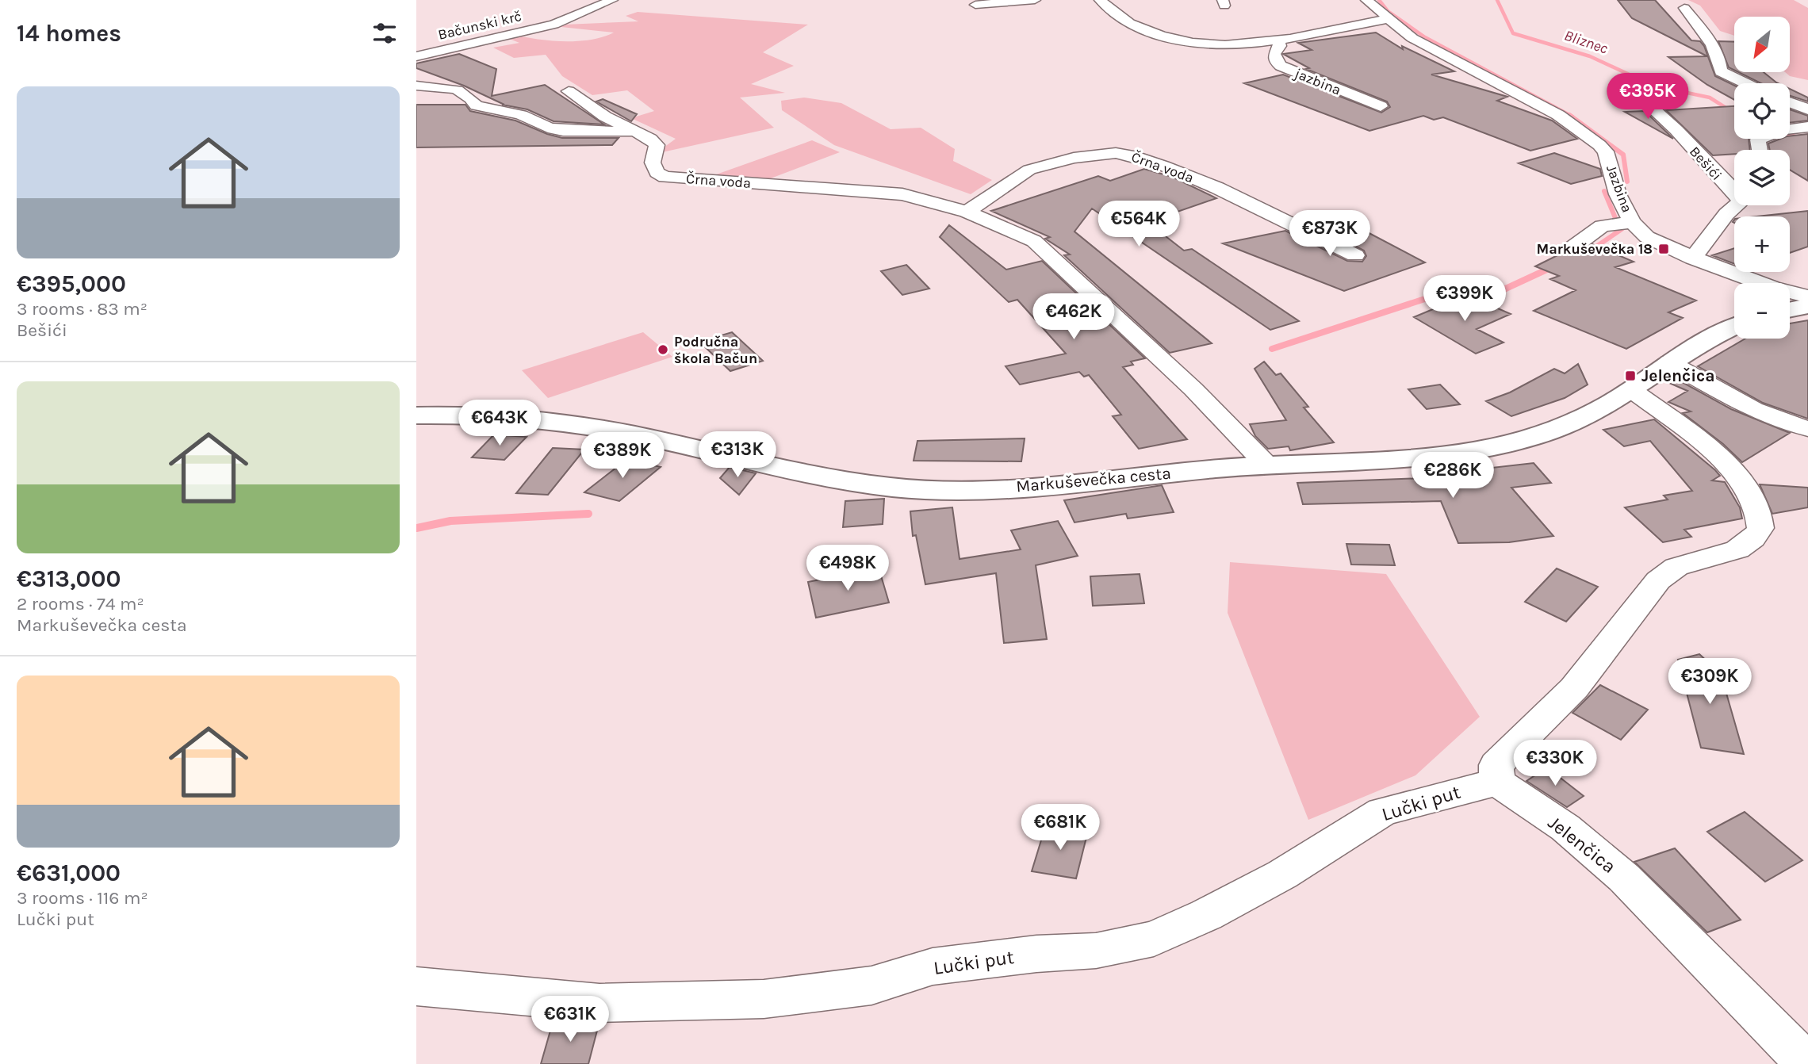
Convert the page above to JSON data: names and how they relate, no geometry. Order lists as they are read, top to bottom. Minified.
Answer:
{"streets":{"main road":["Markuševečka cesta"],"street":["Bačunski krč","jazbina","Bešići","Črna voda","Jazbina","Lučki put","Jelenčica"]},"crossings":[["Bešići","Jazbina"],["Črna voda","Markuševečka cesta"],["Lučki put","Jelenčica"]],"water":["Bliznec"],"places":{"transit":["Markuševečka 18","Jelenčica"],"other":["Područna škola Bačun"]},"north":"bottom left","page":{"heading":"14 homes","map_buttons":["+","−"],"list":[{"name":"€395,000","note":"3 rooms · 83 m² · Bešići"},{"name":"€313,000","note":"2 rooms · 74 m² · Markuševečka cesta"},{"name":"€631,000","note":"3 rooms · 116 m² · Lučki put"}],"price":["€395K","€564K","€873K","€399K","€462K","€643K","€313K","€389K","€286K","€498K","€309K","€330K","€681K","€631K"]}}
